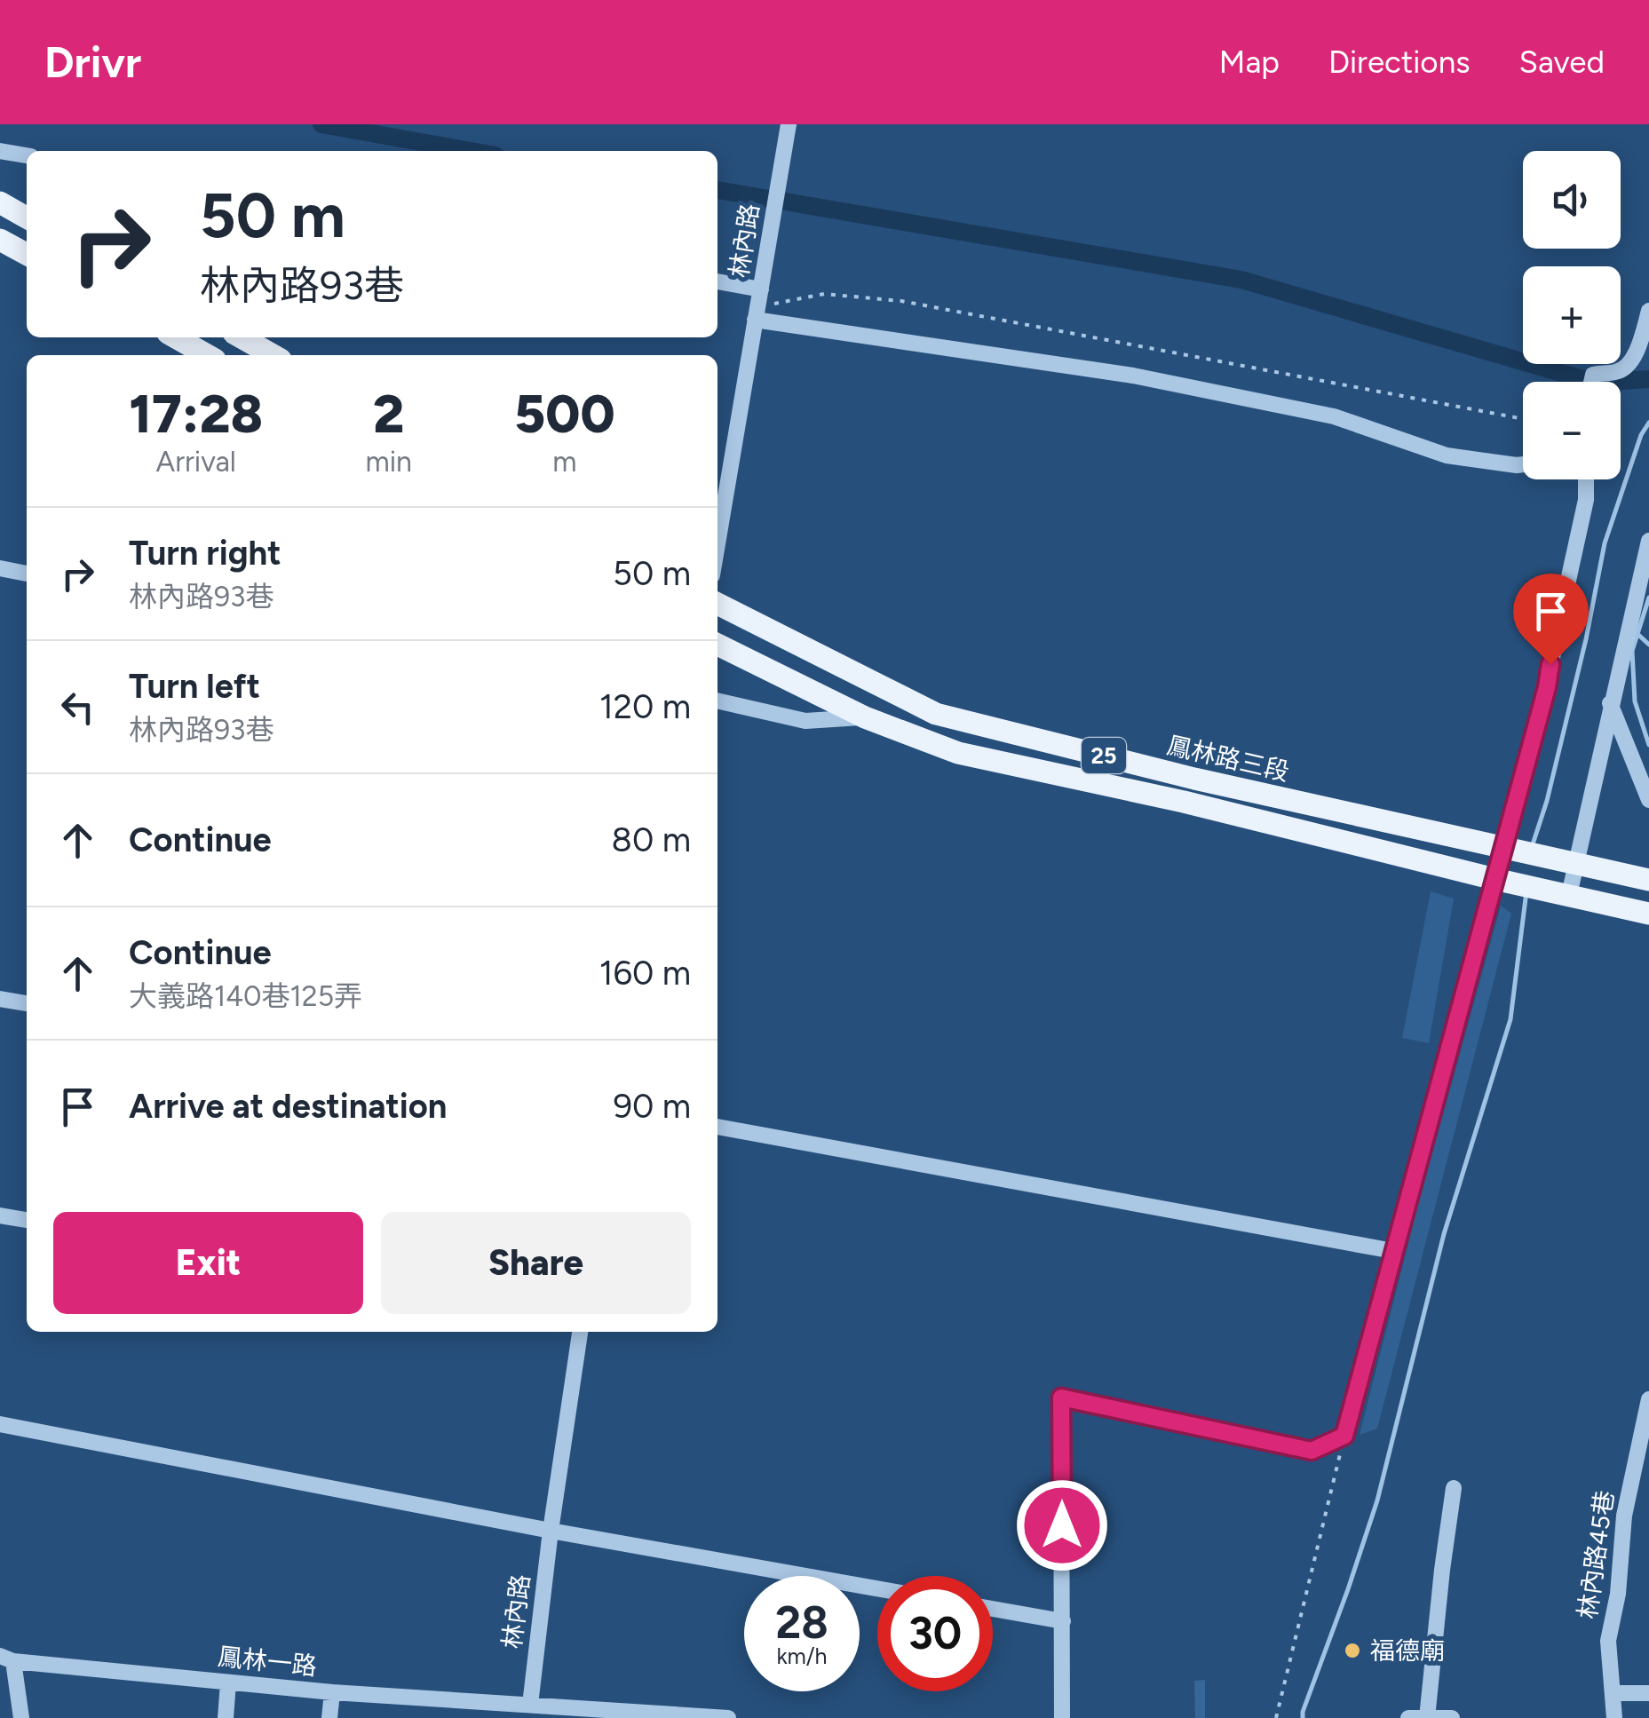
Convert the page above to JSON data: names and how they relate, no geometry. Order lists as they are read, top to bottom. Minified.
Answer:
{"streets":{"main road":["25","鳳林路三段"],"street":["林內路","林內路45巷","鳳林一路"]},"crossings":[["林內路","鳳林一路"]],"places":["福德廟"],"page":{"header":"Drivr","nav":["Map","Directions","Saved"],"map_buttons":["+","−"],"turn":["50 m","林內路93巷"],"eta":["17:28","Arrival","2","min","500","m"],"list":[{"name":"Turn right","note":"林內路93巷","value":"50 m"},{"name":"Turn left","note":"林內路93巷","value":"120 m"},{"name":"Continue","value":"80 m"},{"name":"Continue","note":"大義路140巷125弄","value":"160 m"},{"name":"Arrive at destination","value":"90 m"}],"buttons":["Exit","Share"],"speed":"28 km/h","limit":"30"}}
